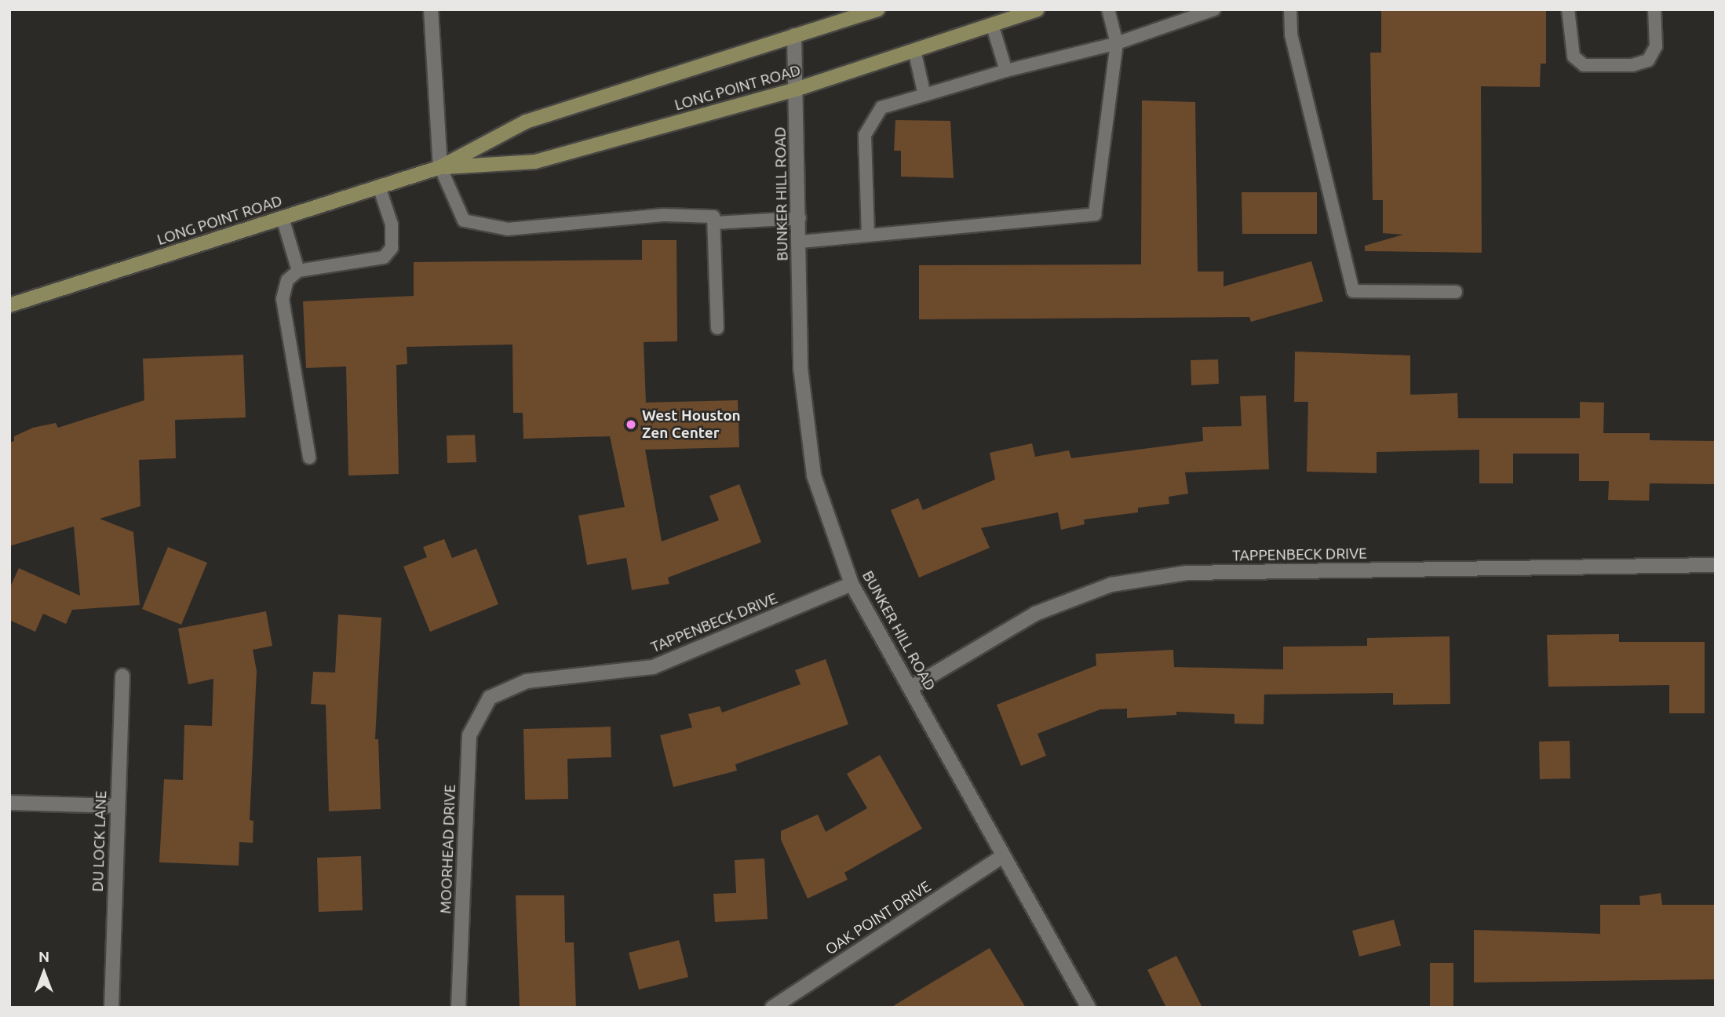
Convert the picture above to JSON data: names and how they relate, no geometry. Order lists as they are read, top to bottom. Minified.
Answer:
{"streets":{"main road":["LONG POINT ROAD"],"street":["BUNKER HILL ROAD","TAPPENBECK DRIVE","DU LOCK LANE","MOORHEAD DRIVE","OAK POINT DRIVE"]},"crossings":[["LONG POINT ROAD","BUNKER HILL ROAD"],["BUNKER HILL ROAD","TAPPENBECK DRIVE"],["BUNKER HILL ROAD","OAK POINT DRIVE"],["TAPPENBECK DRIVE","MOORHEAD DRIVE"]],"places":["West Houston Zen Center"],"north":"top"}
